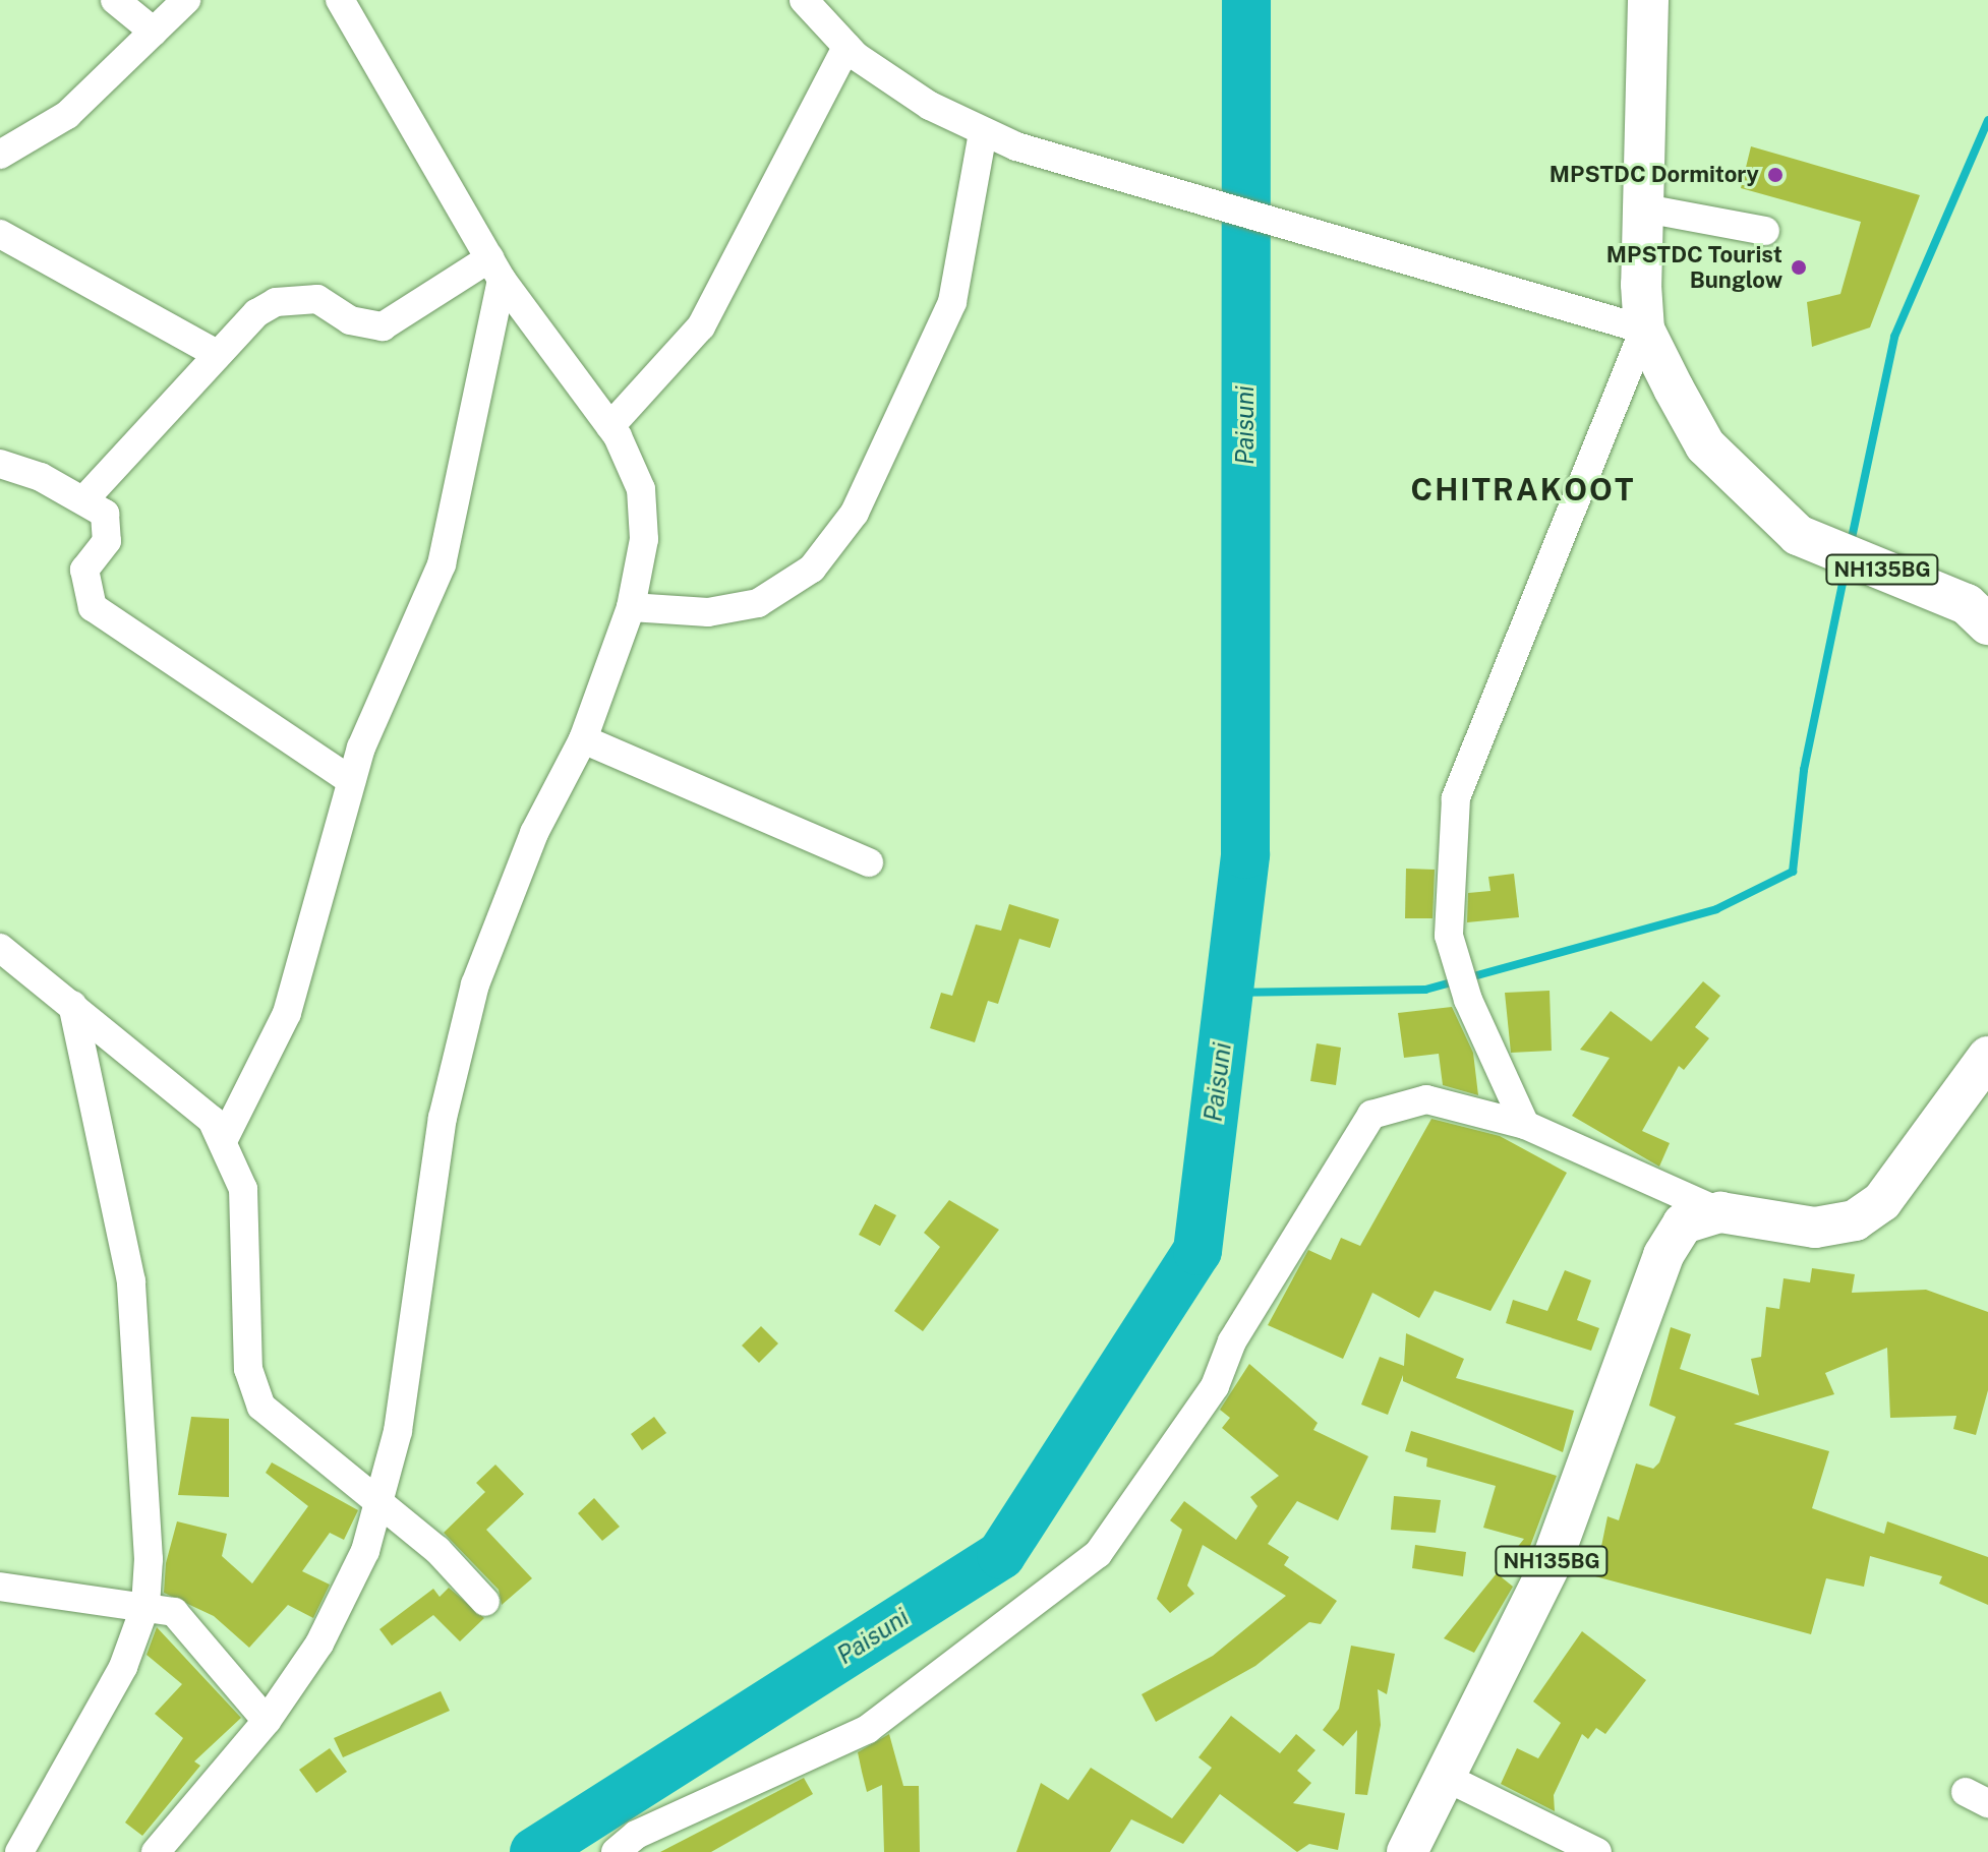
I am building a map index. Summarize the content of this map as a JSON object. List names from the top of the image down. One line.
{"streets":{"highway":["NH135BG"]},"districts":["CHITRAKOOT"],"water":["Paisuni"],"places":["MPSTDC Dormitory","MPSTDC Tourist Bunglow"]}
